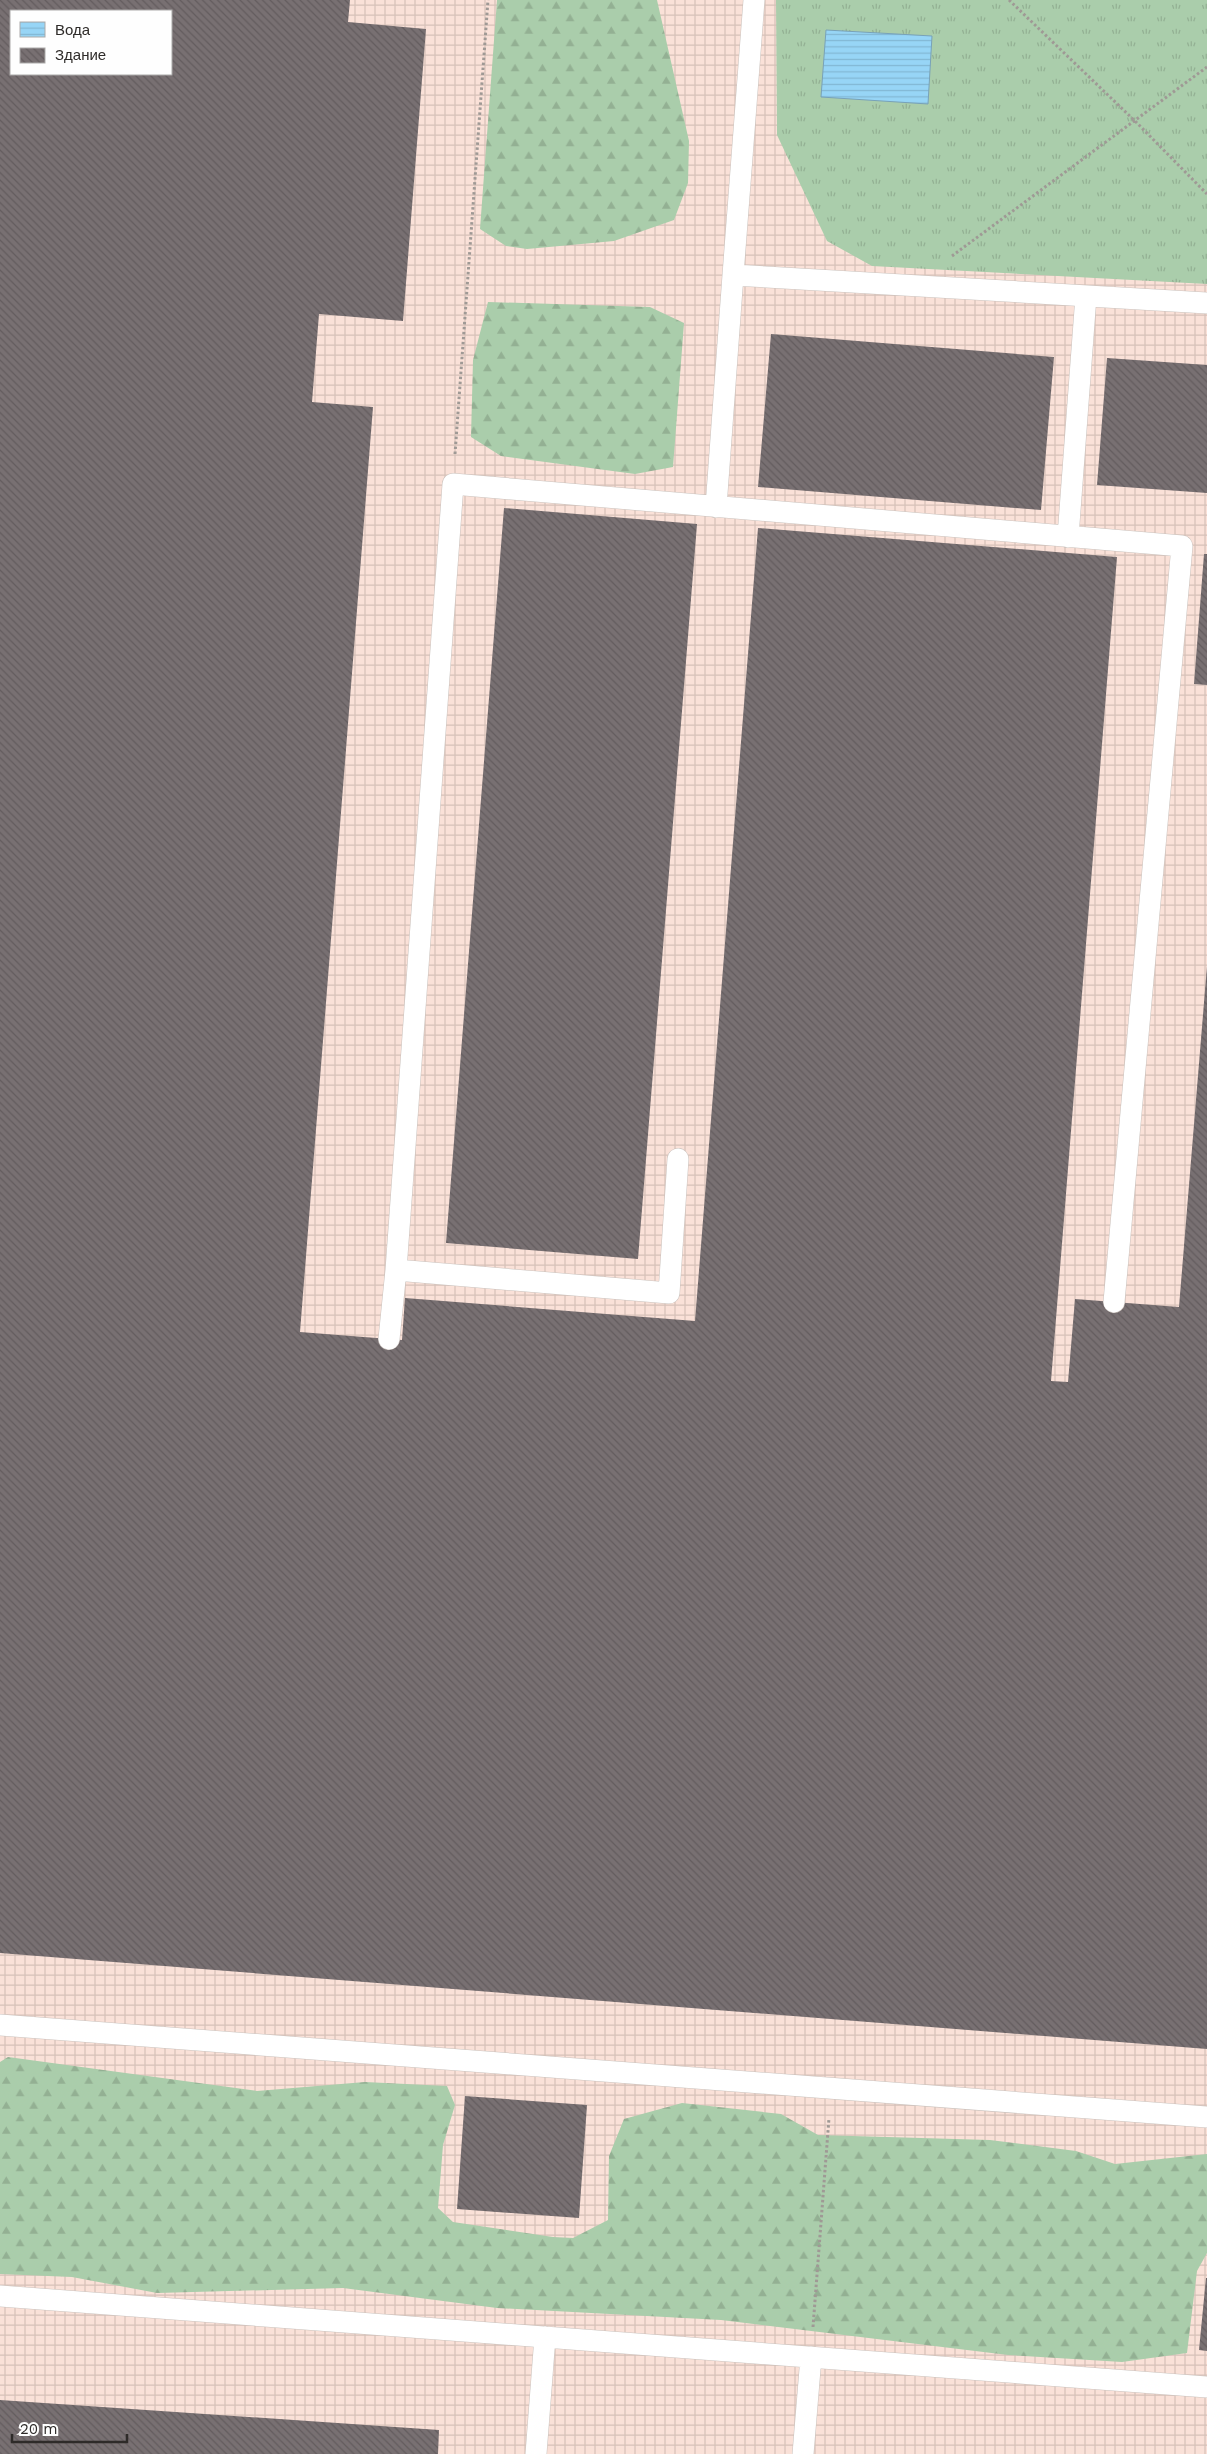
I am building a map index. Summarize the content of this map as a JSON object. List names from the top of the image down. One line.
{"legend":["Вода","Здание"],"scale_bar":"20 m"}
